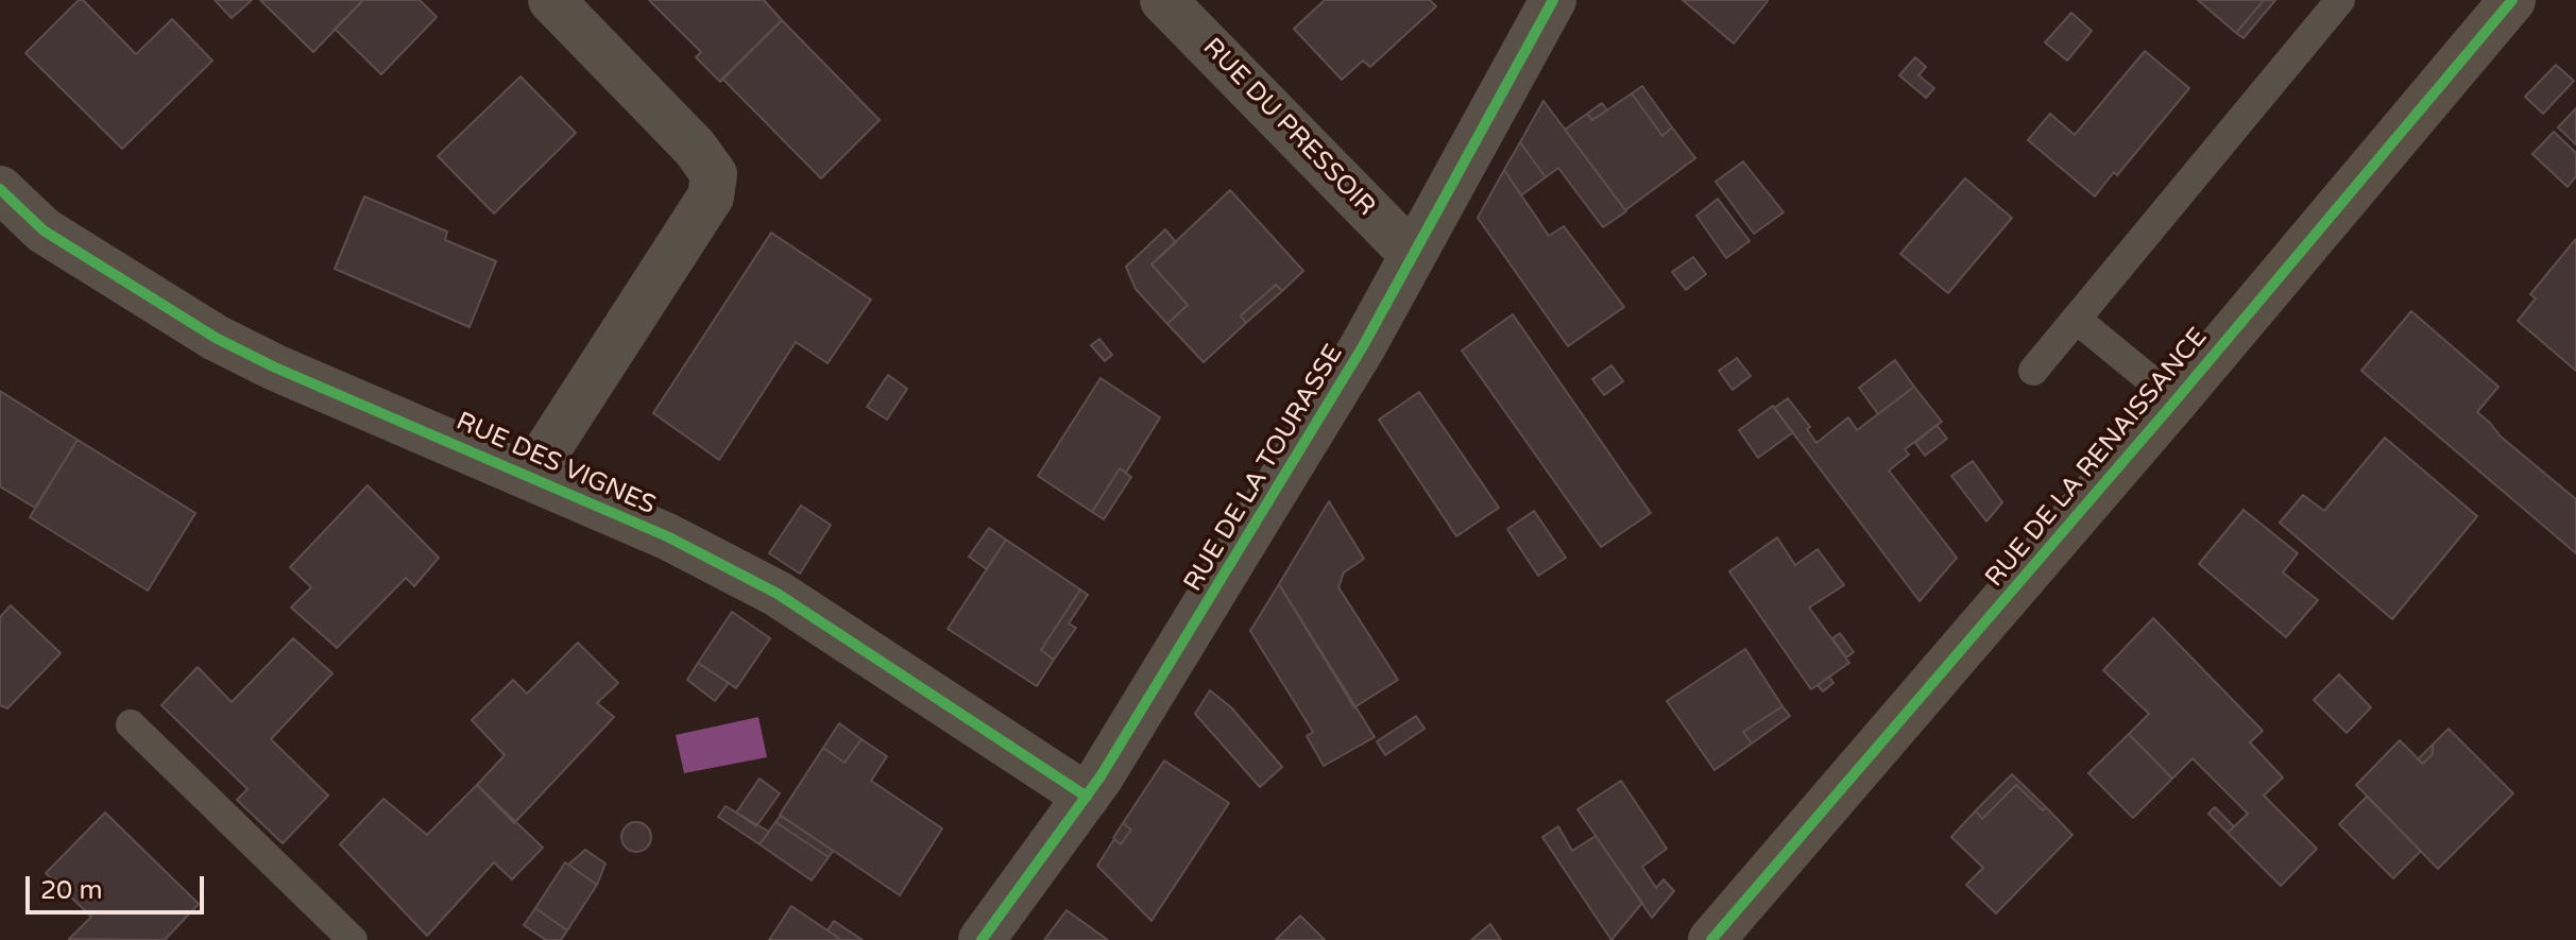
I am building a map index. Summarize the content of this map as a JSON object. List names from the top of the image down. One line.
{"streets":{"main road":["RUE DE LA RENAISSANCE"],"street":["RUE DU PRESSOIR","RUE DES VIGNES","RUE DE LA TOURASSE"]},"crossings":[["RUE DU PRESSOIR","RUE DE LA TOURASSE"],["RUE DES VIGNES","RUE DE LA TOURASSE"]],"scale_bar":"20 m"}
